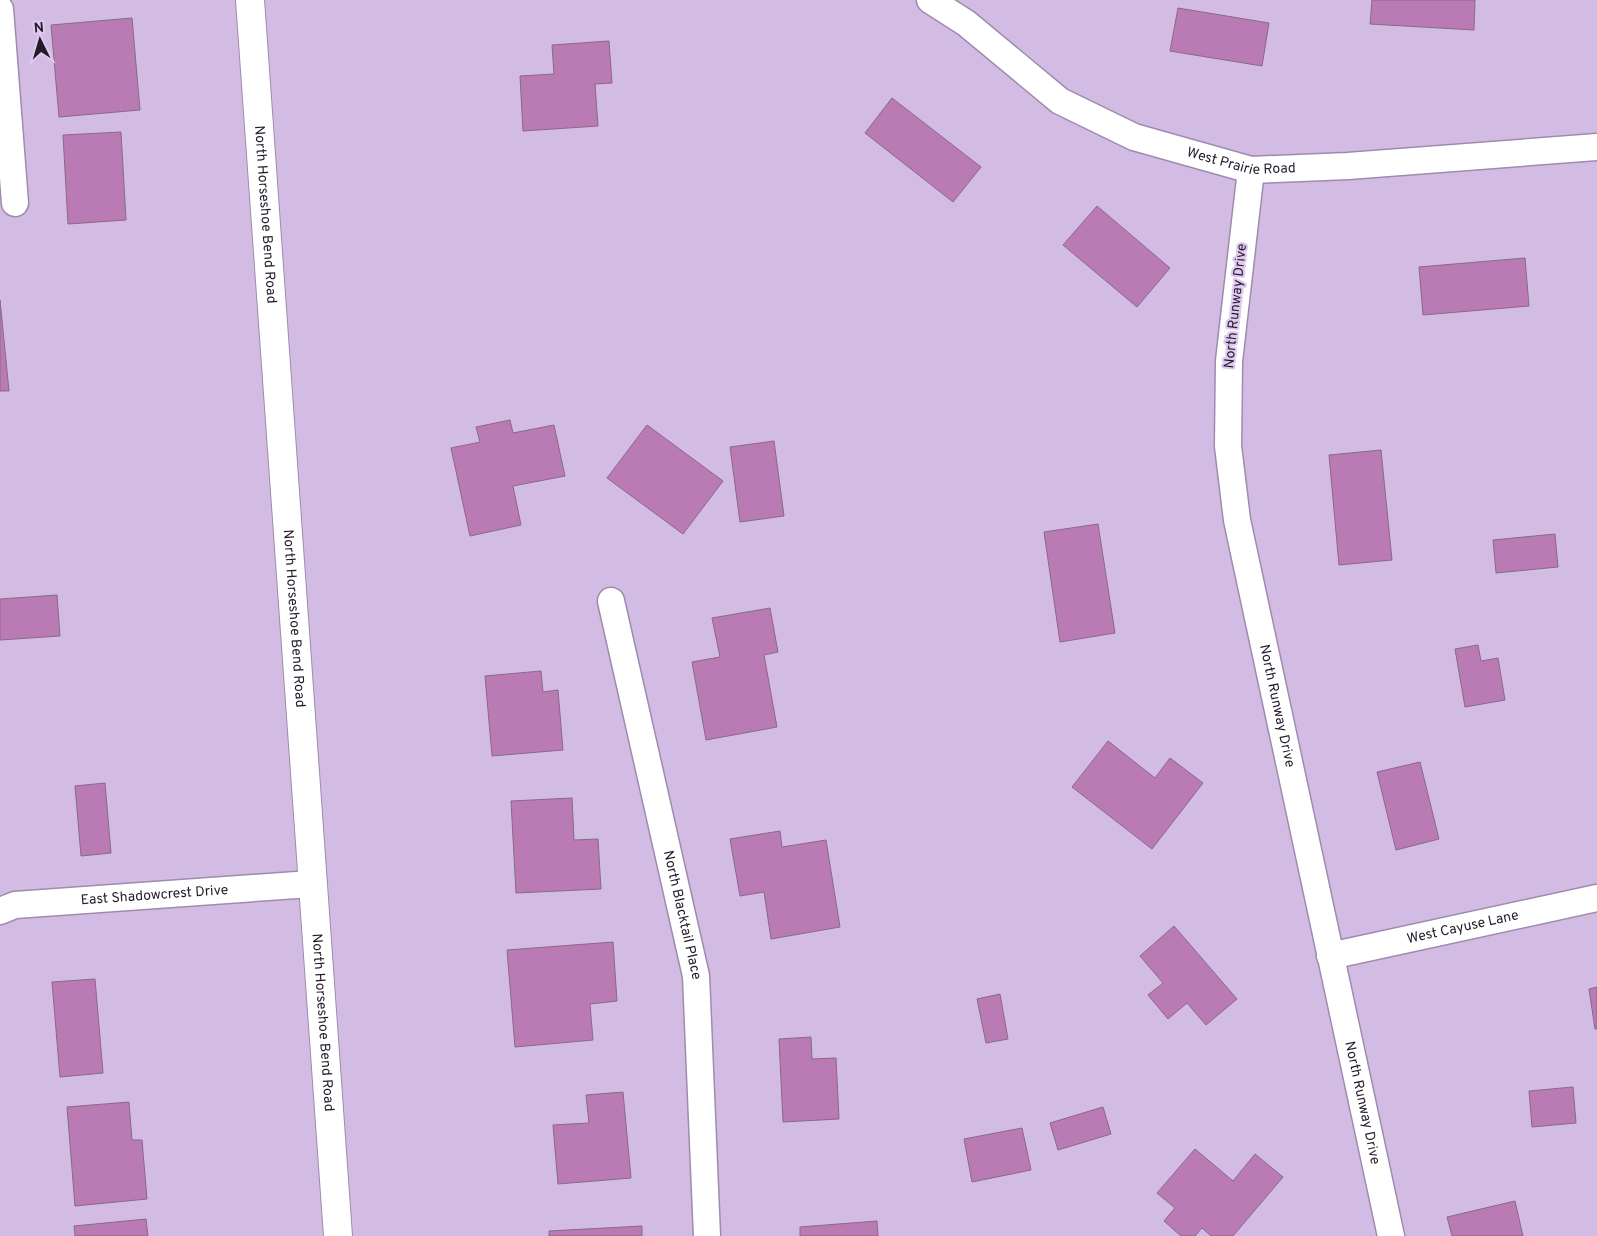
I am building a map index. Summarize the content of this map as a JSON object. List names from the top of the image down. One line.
{"streets":{"street":["West Prairie Road","North Horseshoe Bend Road","North Runway Drive","East Shadowcrest Drive","North Blacktail Place","West Cayuse Lane"]},"crossings":[["West Prairie Road","North Runway Drive"],["North Horseshoe Bend Road","East Shadowcrest Drive"],["North Runway Drive","West Cayuse Lane"]],"north":"top"}
